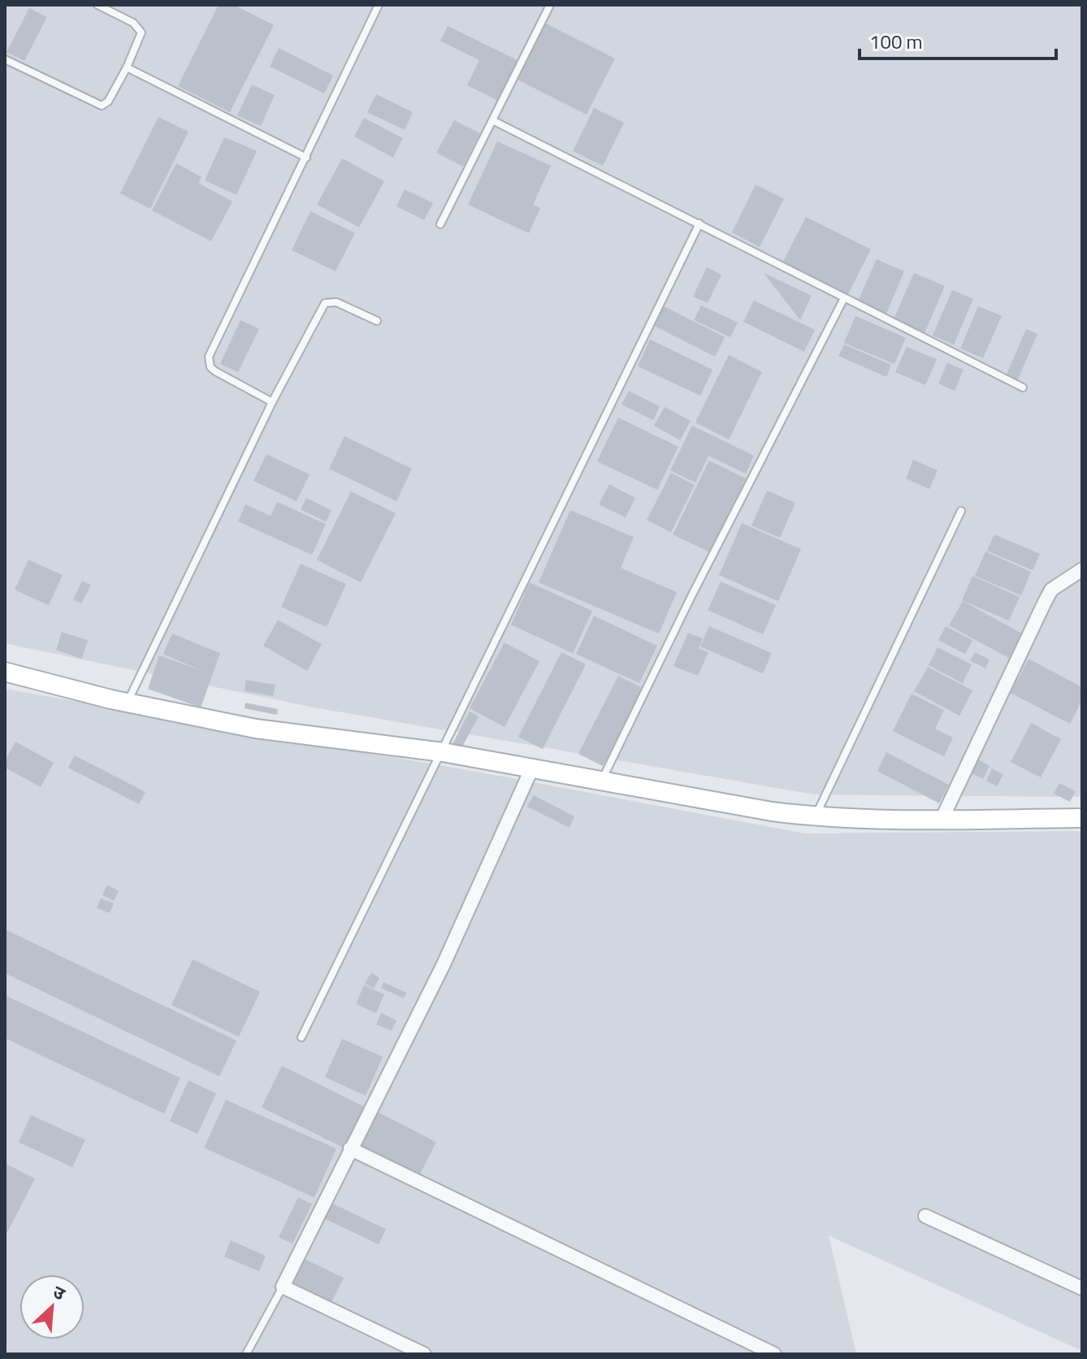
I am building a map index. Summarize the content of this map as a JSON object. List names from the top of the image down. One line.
{"scale_bar":"100 m","north":"top right"}
